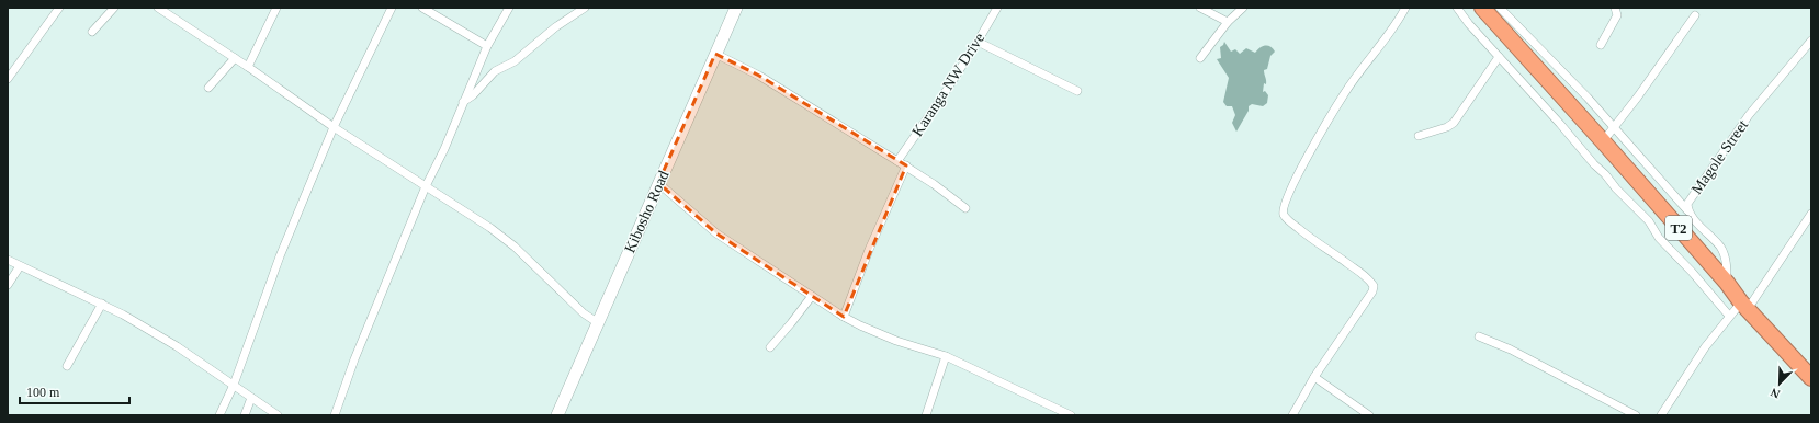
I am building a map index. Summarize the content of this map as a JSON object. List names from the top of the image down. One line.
{"streets":{"highway":["T2"],"street":["Karanga NW Drive","Magole Street","Kibosho Road"]},"crossings":[["Magole Street","T2"]],"scale_bar":"100 m","north":"bottom left"}
